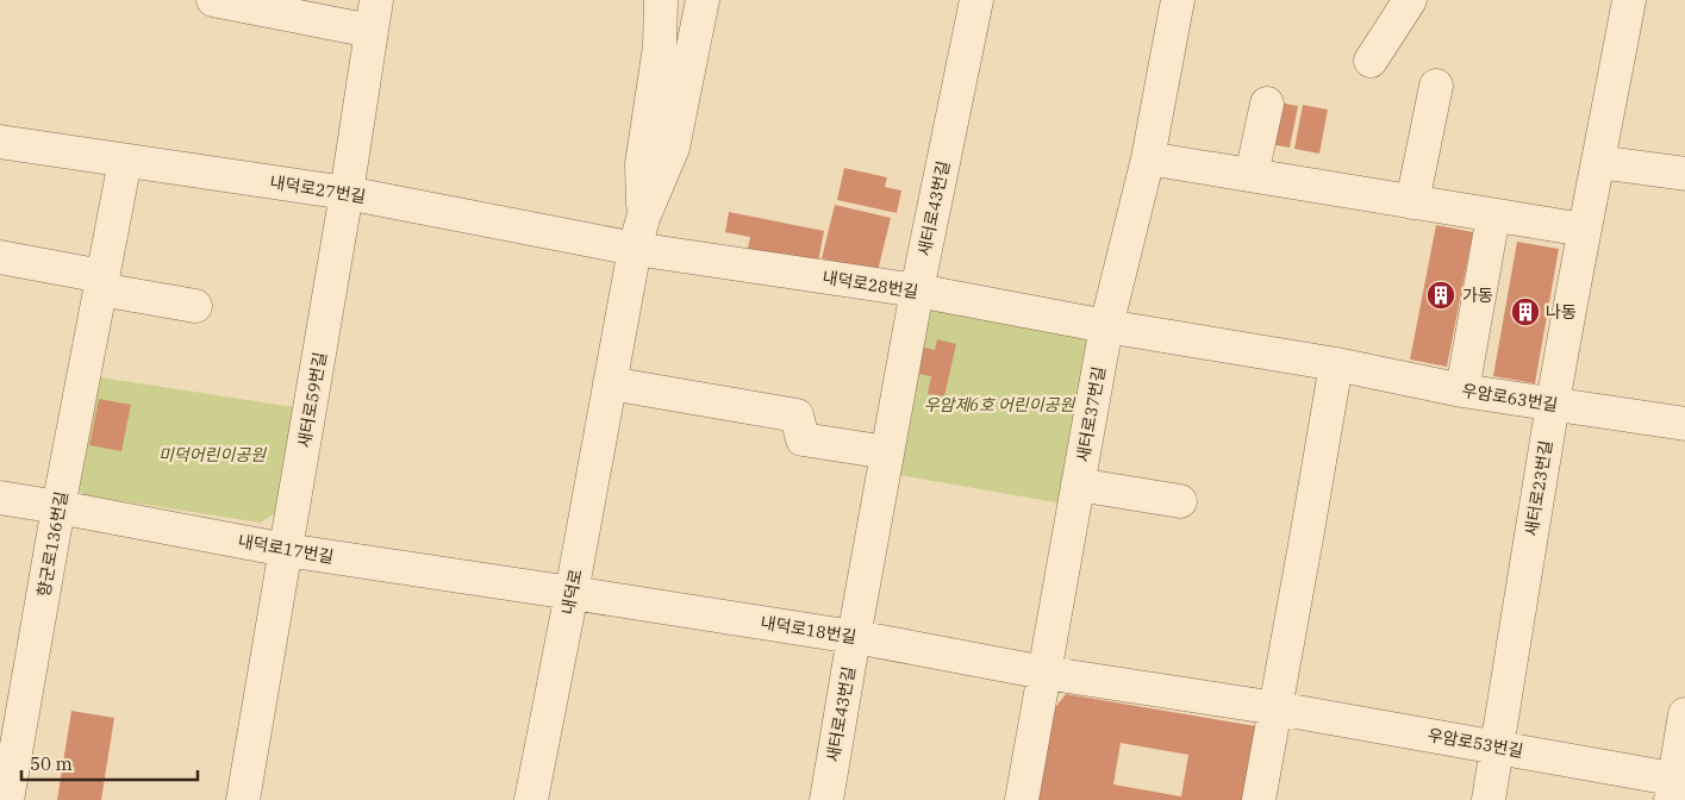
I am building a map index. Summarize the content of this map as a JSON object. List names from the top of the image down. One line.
{"streets":{"street":["내덕로27번길","새터로43번길","내덕로28번길","우암로63번길","새터로59번길","새터로37번길","새터로23번길","향군로136번길","내덕로17번길","내덕로","내덕로18번길","우암로53번길"]},"crossings":[["내덕로27번길","내덕로28번길"],["내덕로27번길","새터로59번길"],["내덕로27번길","향군로136번길"],["내덕로27번길","내덕로"],["새터로43번길","내덕로28번길"],["새터로43번길","내덕로18번길"],["내덕로28번길","우암로63번길"],["내덕로28번길","새터로37번길"],["내덕로28번길","내덕로"],["우암로63번길","새터로37번길"],["우암로63번길","새터로23번길"],["새터로59번길","내덕로17번길"],["새터로37번길","내덕로18번길"],["새터로37번길","우암로53번길"],["새터로23번길","우암로53번길"],["향군로136번길","내덕로17번길"],["내덕로17번길","내덕로"],["내덕로17번길","내덕로18번길"],["내덕로","내덕로18번길"],["내덕로18번길","우암로53번길"]],"parks":["우암제6호 어린이공원","미덕어린이공원"],"places":{"building":["가동","나동"]},"scale_bar":"50 m"}
